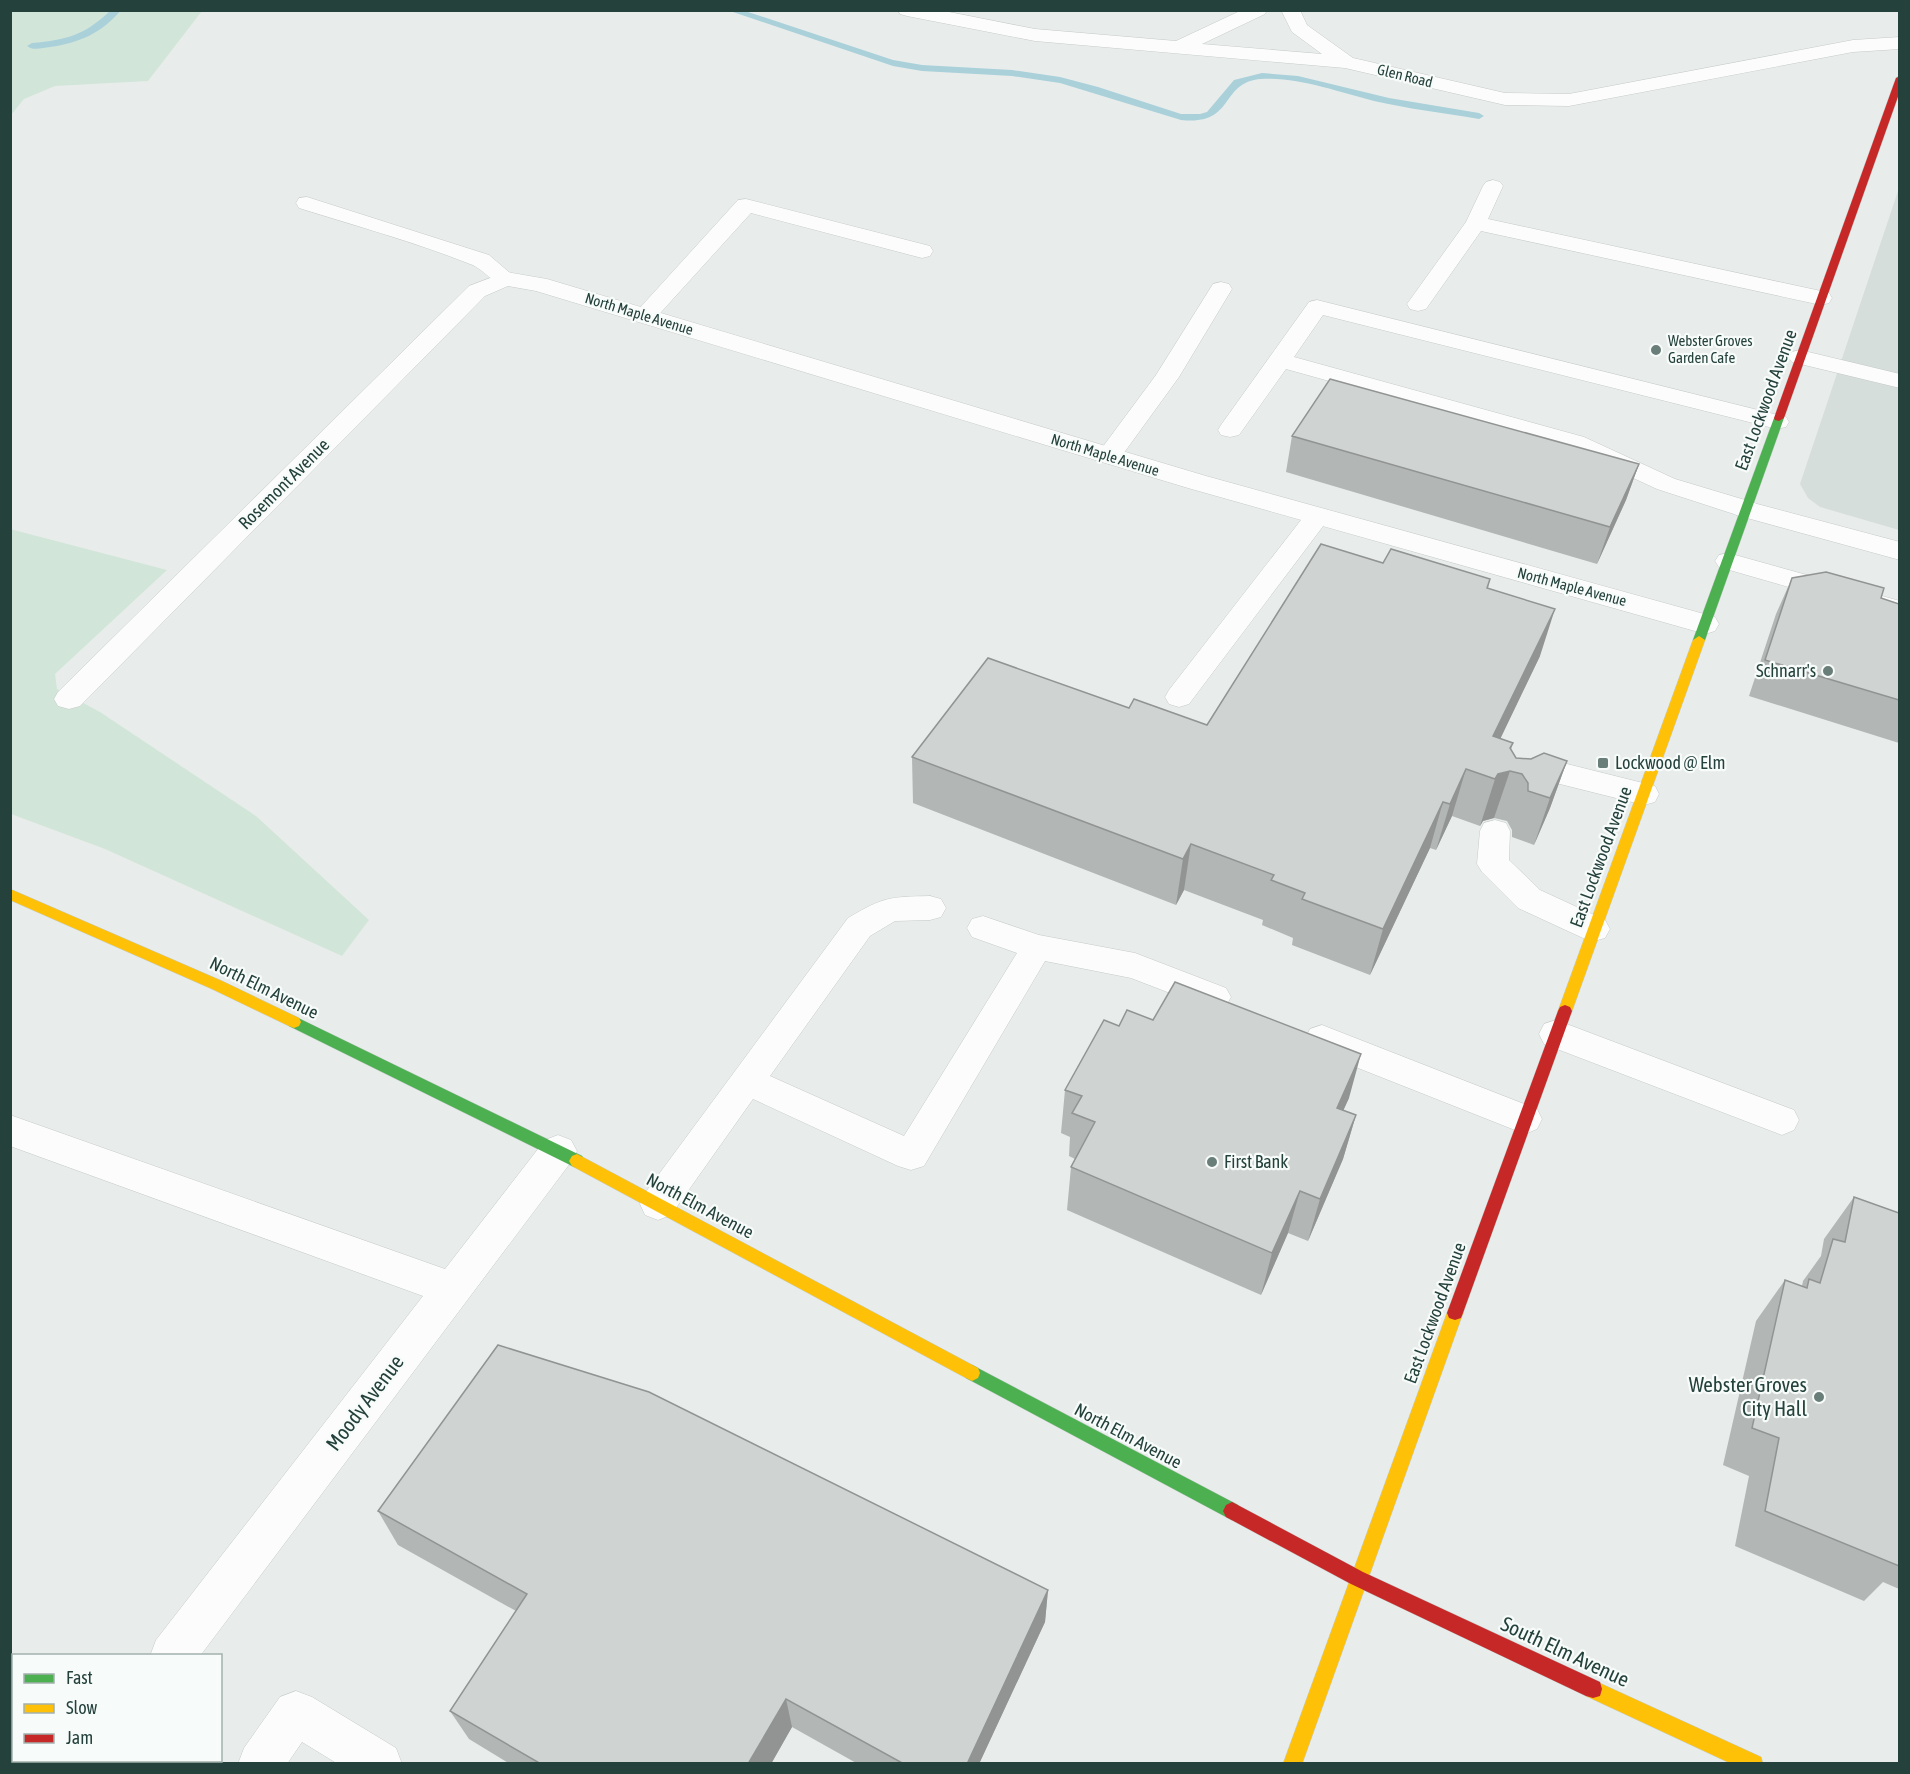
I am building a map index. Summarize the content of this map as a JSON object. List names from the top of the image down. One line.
{"streets":{"main road":["East Lockwood Avenue","North Elm Avenue","South Elm Avenue"],"street":["Glen Road","North Maple Avenue","Rosemont Avenue","Moody Avenue"]},"crossings":[["North Maple Avenue","East Lockwood Avenue"],["North Maple Avenue","Rosemont Avenue"],["East Lockwood Avenue","North Elm Avenue"],["East Lockwood Avenue","South Elm Avenue"],["North Elm Avenue","Moody Avenue"],["North Elm Avenue","South Elm Avenue"]],"places":{"other":["Webster Groves Garden Cafe","Schnarr's","First Bank","Webster Groves City Hall"],"transit":["Lockwood @ Elm"]},"legend":["Fast","Slow","Jam"]}
